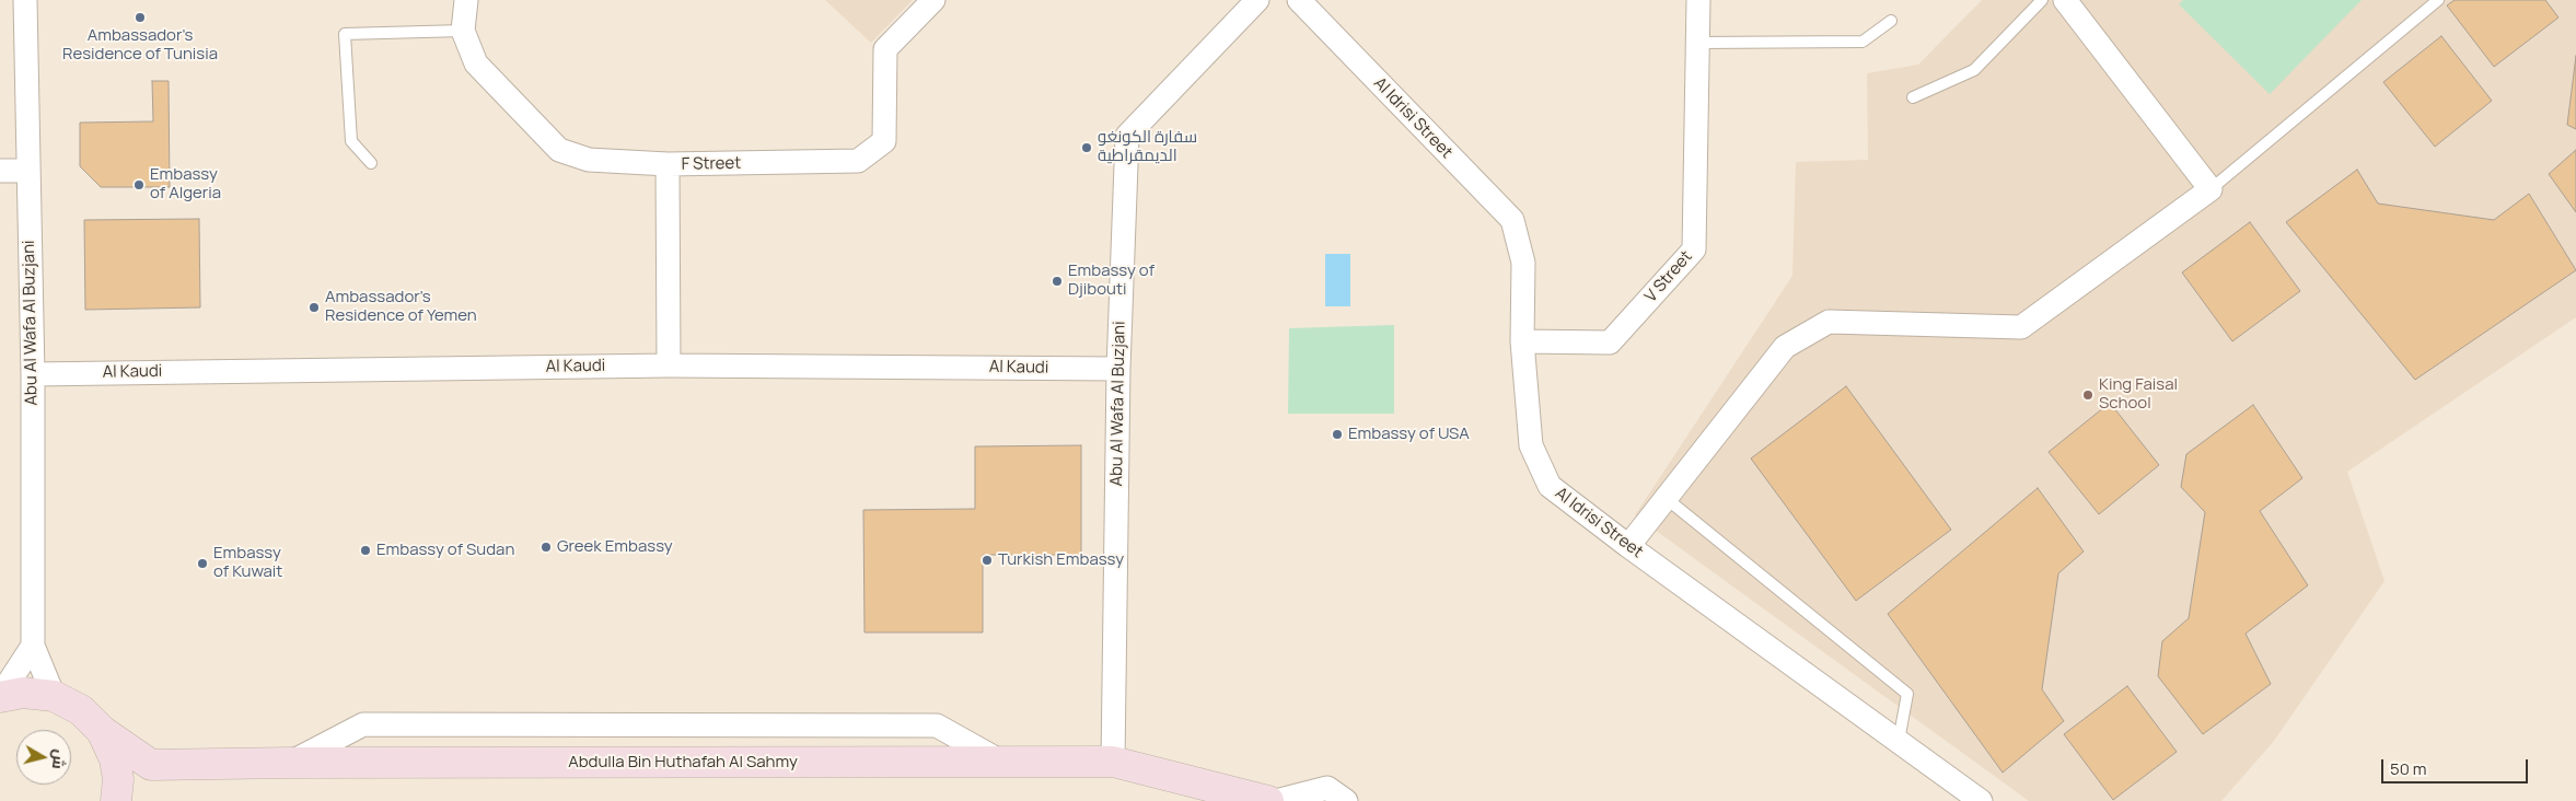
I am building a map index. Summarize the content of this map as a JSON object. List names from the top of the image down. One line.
{"streets":{"street":["Al Idrisi Street","F Street","V Street","Abu Al Wafa Al Buzjani","Al Kaudi","Abdulla Bin Huthafah Al Sahmy"]},"crossings":[["Al Idrisi Street","V Street"],["Abu Al Wafa Al Buzjani","Al Kaudi"],["Abu Al Wafa Al Buzjani","Abdulla Bin Huthafah Al Sahmy"]],"places":["Ambassador's Residence of Tunisia","سفارة الكونغو الديمقراطية","Embassy of Algeria","Embassy of Djibouti","Ambassador's Residence of Yemen","King Faisal School","Embassy of USA","Greek Embassy","Embassy of Sudan","Turkish Embassy","Embassy of Kuwait"],"scale_bar":"50 m","north":"right"}
